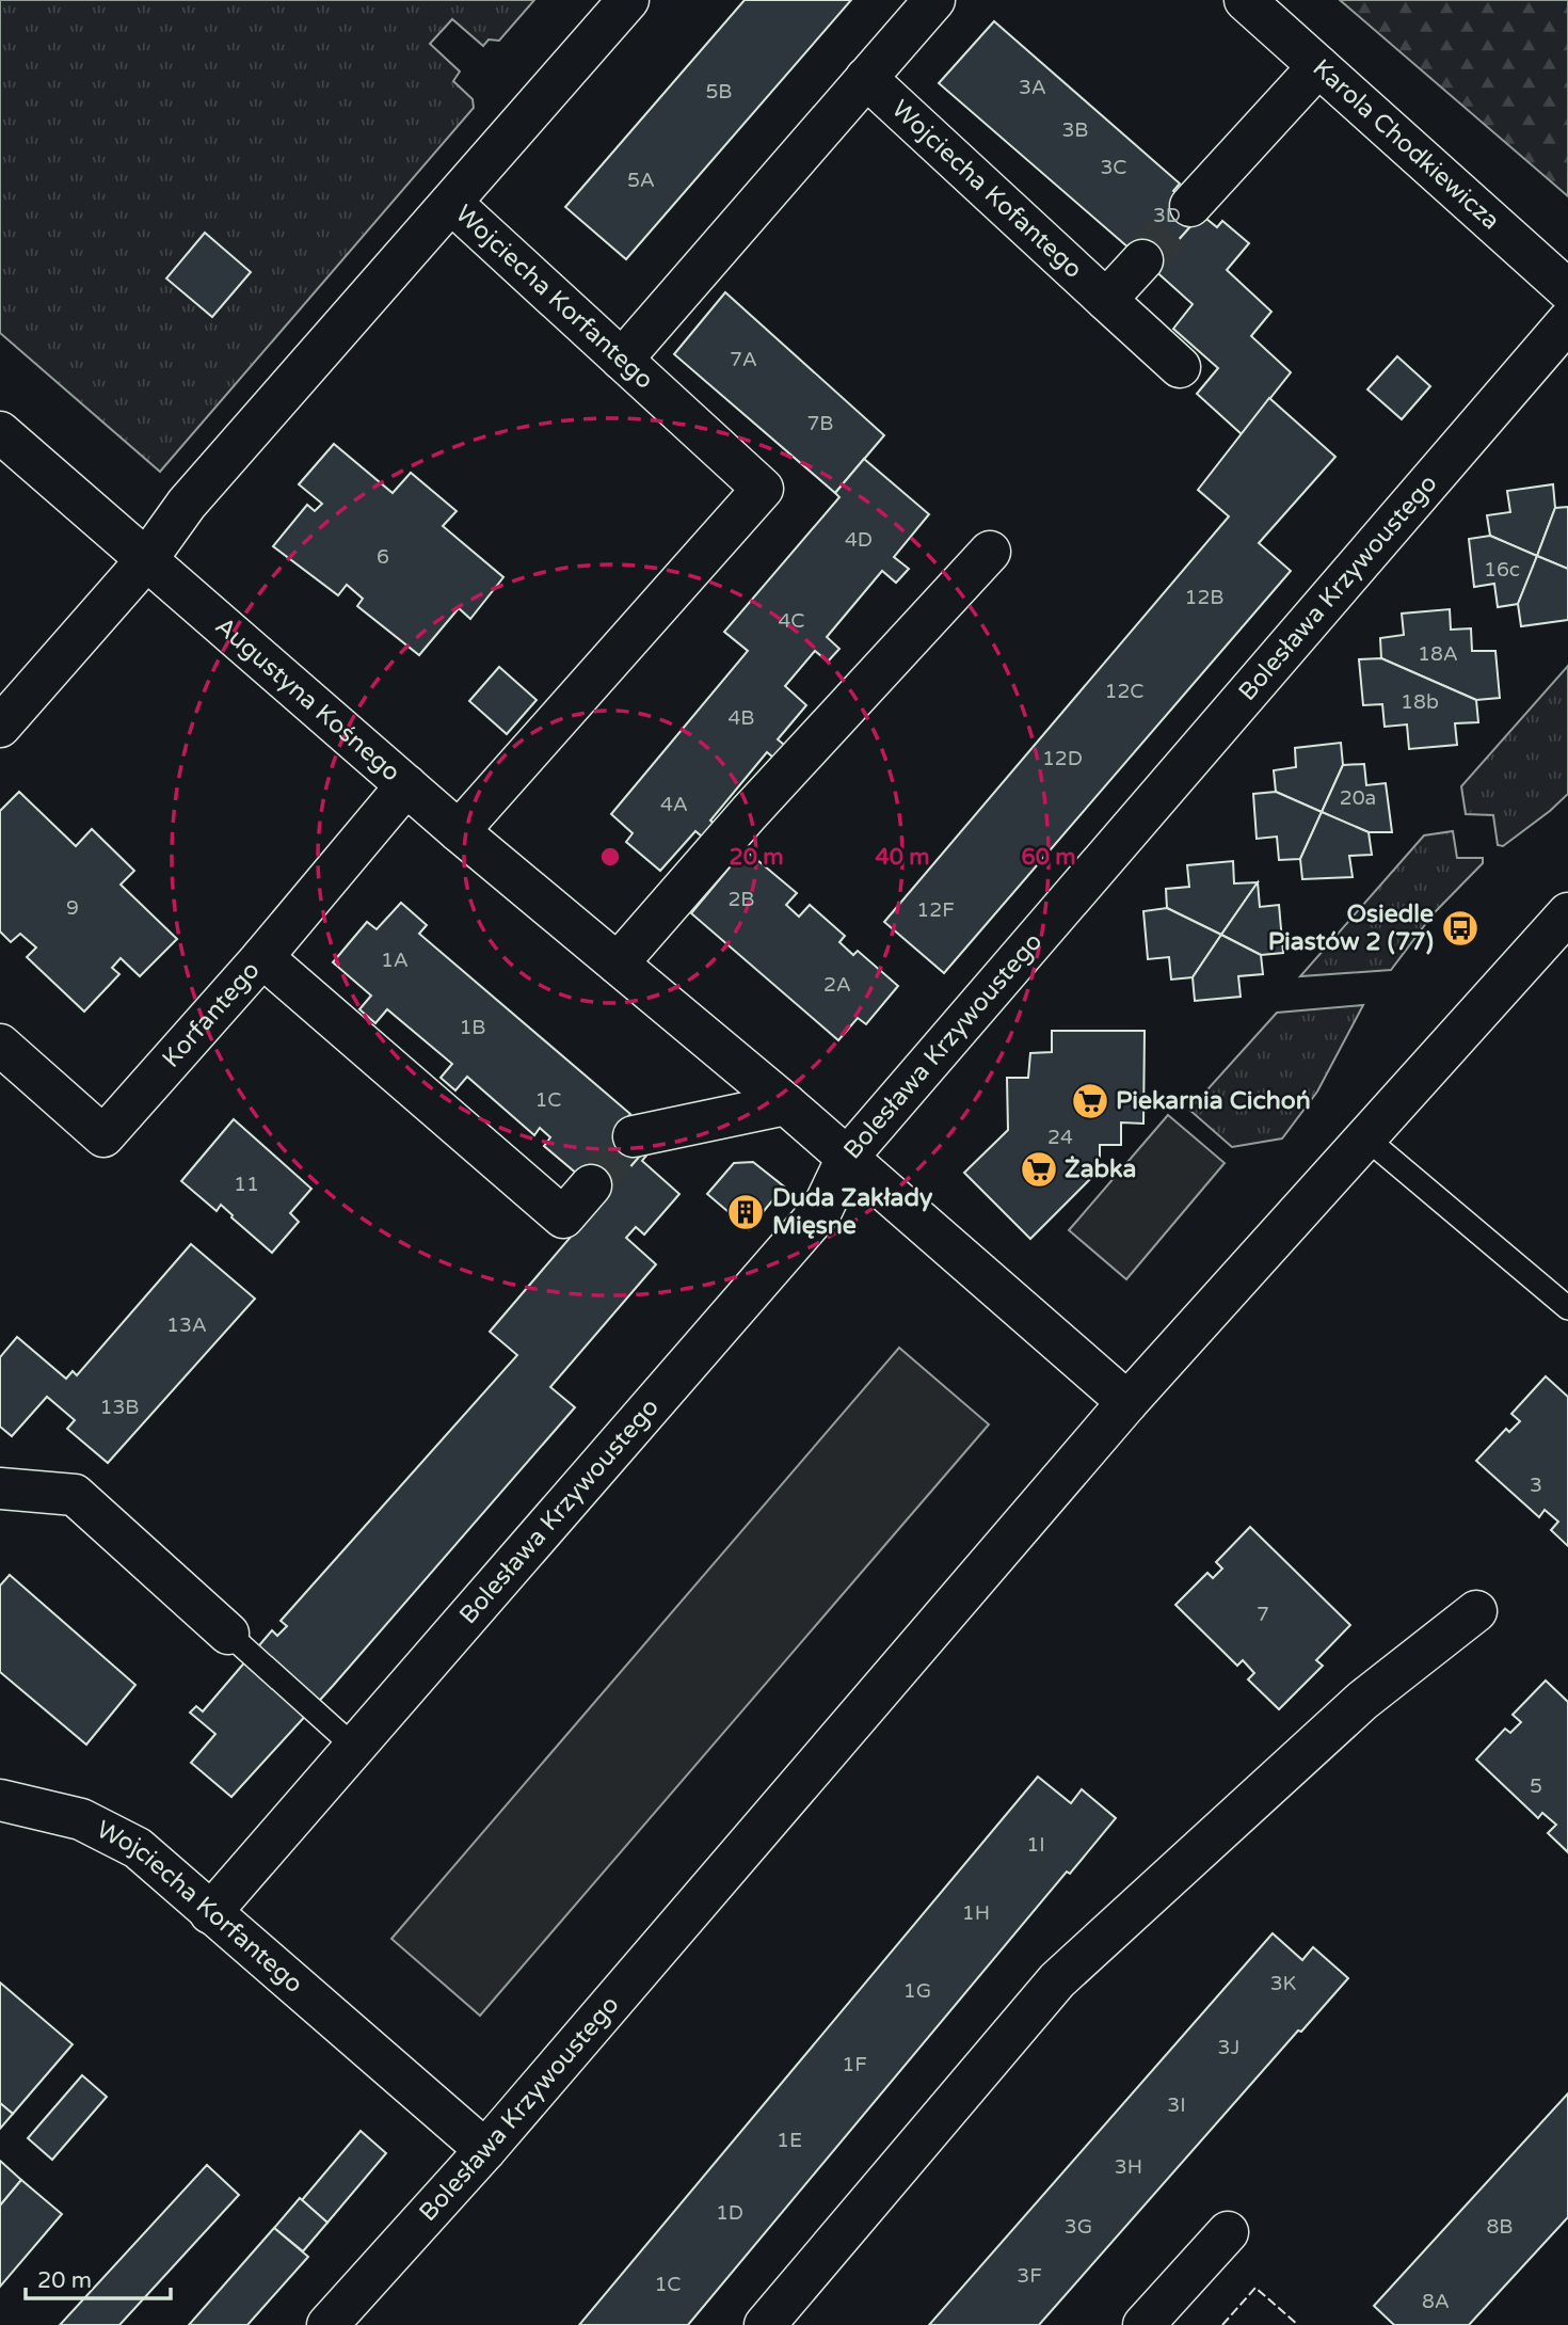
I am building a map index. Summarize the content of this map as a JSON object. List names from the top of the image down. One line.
{"streets":{"street":["Karola Chodkiewicza","Wojciecha Kofantego","Wojciecha Korfantego","Bolesława Krzywoustego","Augustyna Kośnego","Korfantego"]},"crossings":[["Wojciecha Korfantego","Bolesława Krzywoustego"],["Wojciecha Korfantego","Augustyna Kośnego"],["Bolesława Krzywoustego","Augustyna Kośnego"],["Augustyna Kośnego","Korfantego"]],"places":{"bus stop":["Osiedle Piastów 2 (77)"],"supermarket":["Piekarnia Cichoń","Żabka"],"building":["Duda Zakłady Mięsne"]},"house_numbers":["3A","5B","3B","3C","5A","3D","7A","7B","4D","6","16c","12B","4C","18A","12C","18b","4B","12D","20a","4A","2B","9","12F","1A","2A","1B","1C","24","11","13A","13B","3","7","5","1I","1H","3K","1G","3J","1F","3I","1E","3H","1D","3G","8B","3F","1C","8A"],"scale_bar":"20 m","rings":["20 m","40 m","60 m"]}
